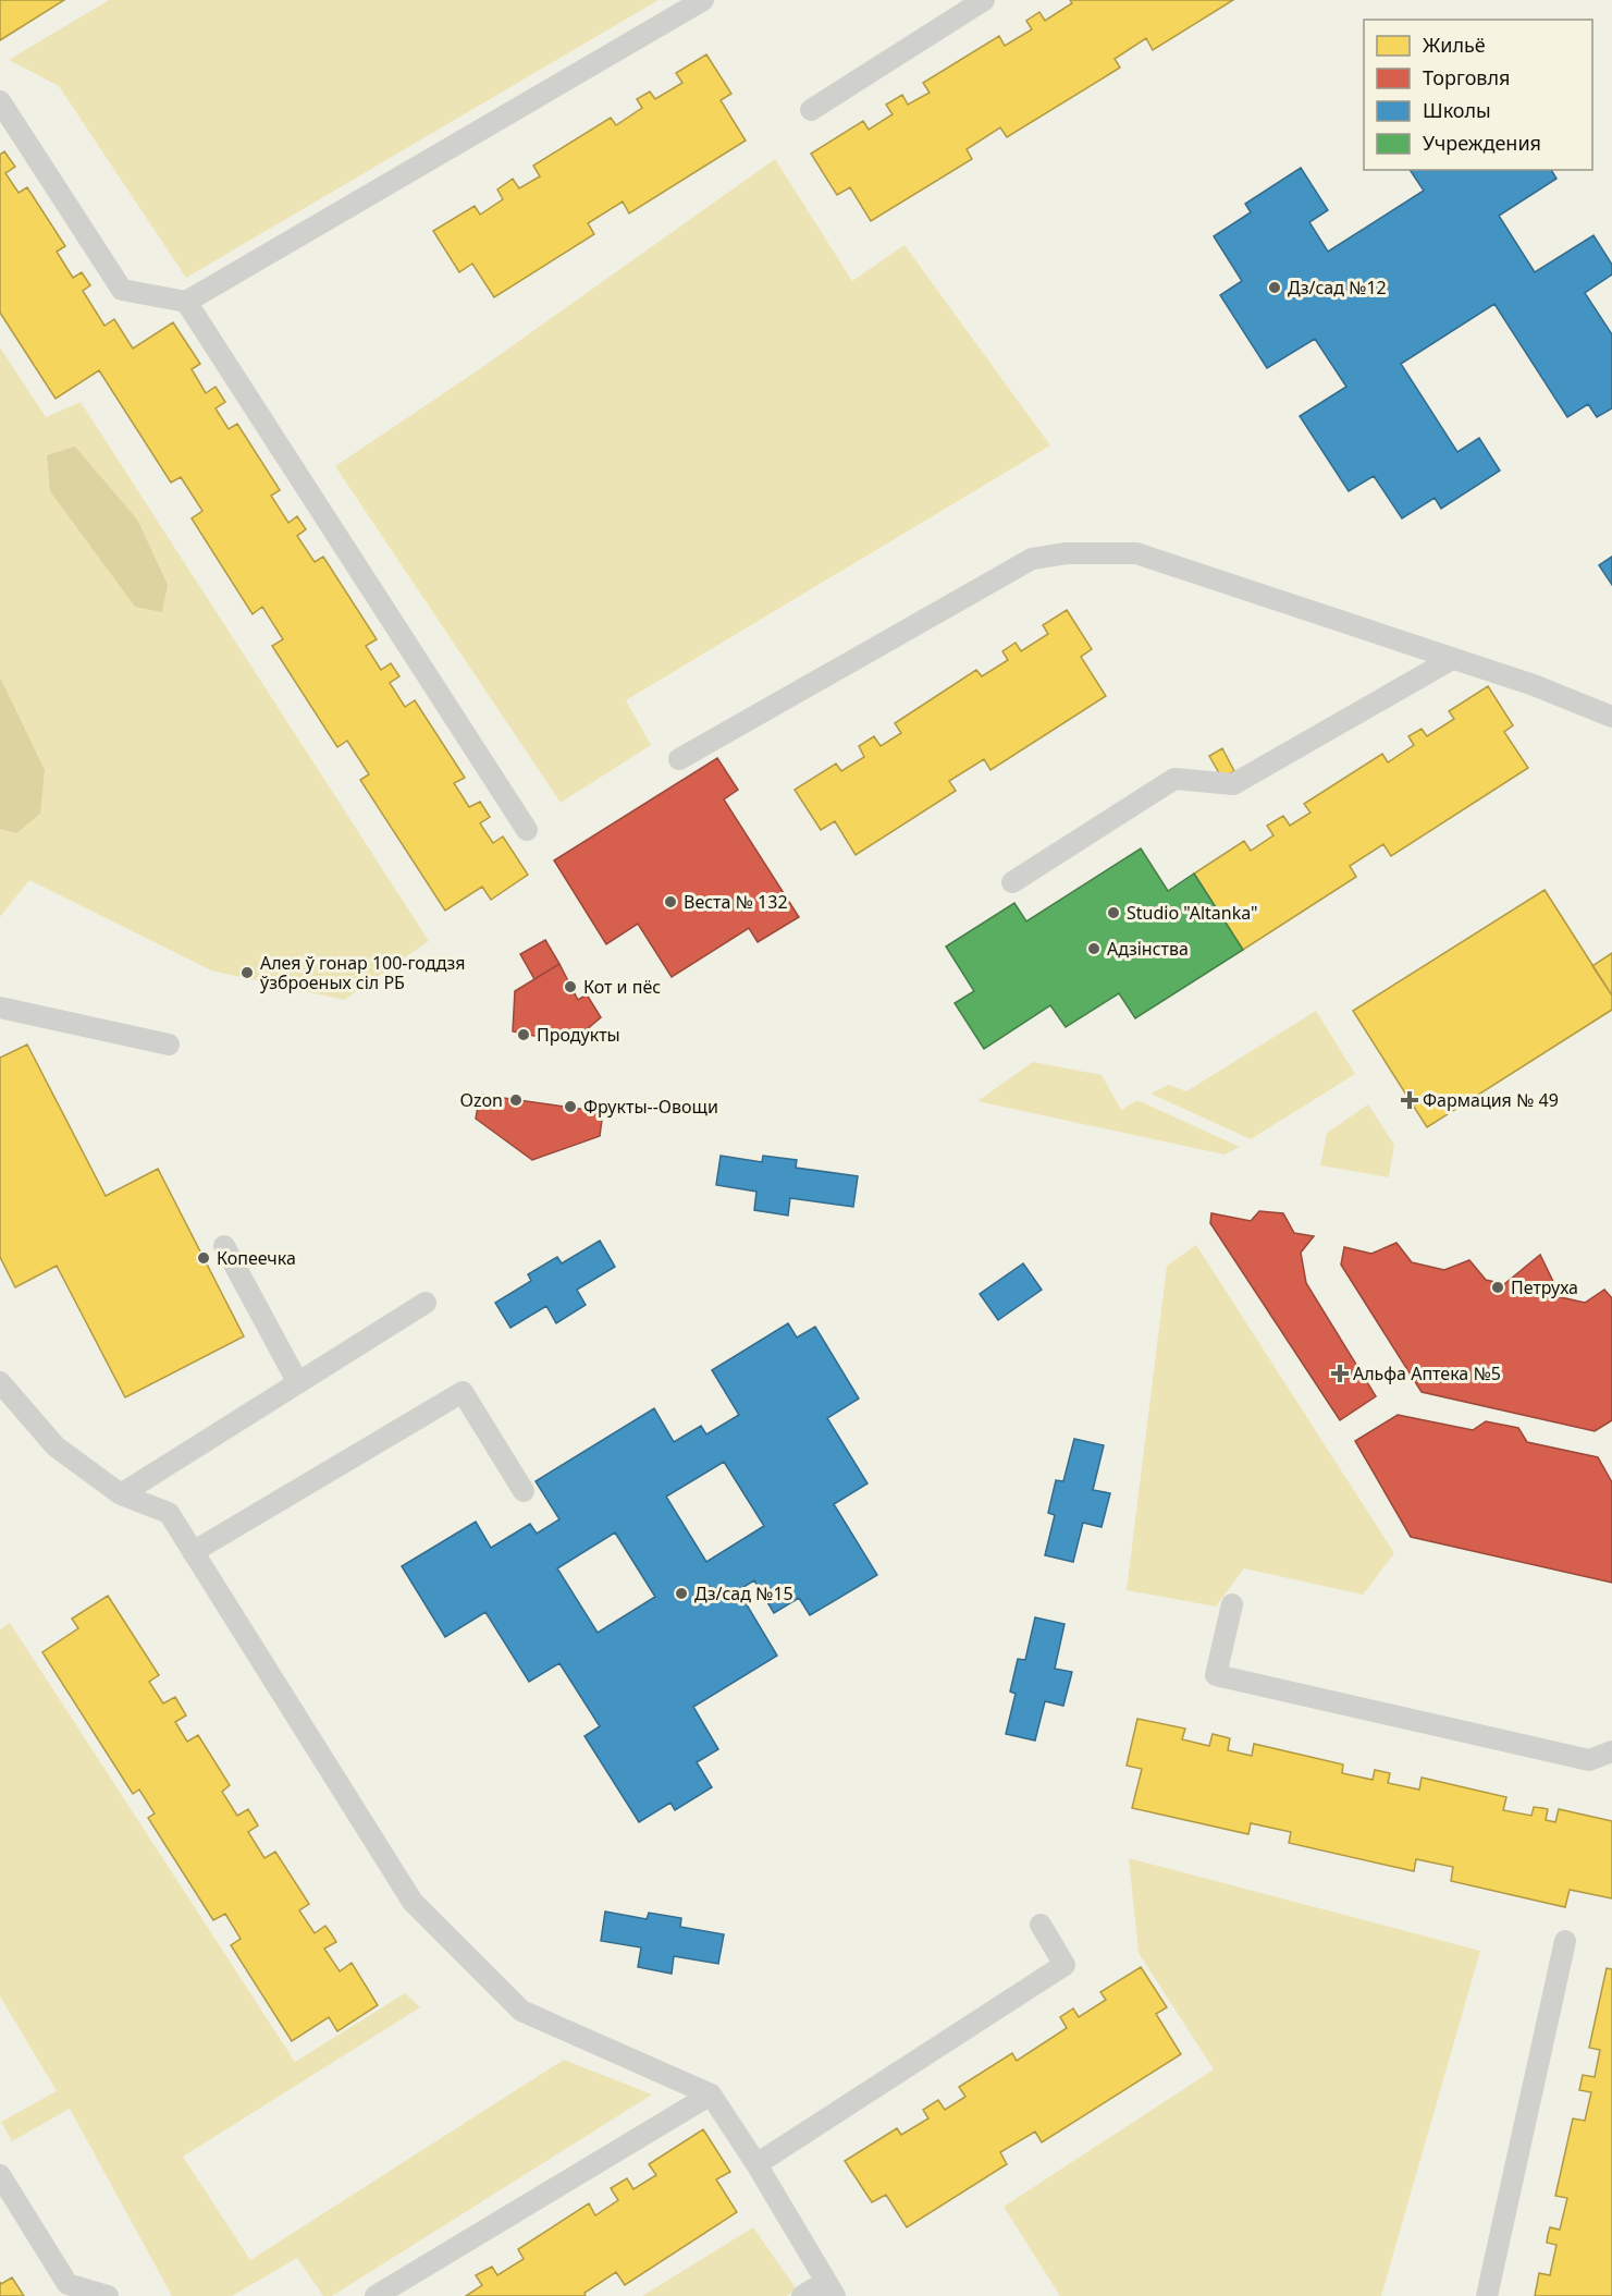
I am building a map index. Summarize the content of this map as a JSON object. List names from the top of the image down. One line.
{"places":{"other":["Дз/сад №12","Веста № 132","Studio \"Altanka\"","Адзінства","Алея ў гонар 100-годдзя ўзброеных сіл РБ","Кот и пёс","Продукты","Ozon","Фрукты--Овощи","Копеечка","Петруха","Дз/сад №15"],"health":["Фармация № 49","Альфа Аптека №5"]},"legend":["Жильё","Торговля","Школы","Учреждения"]}
